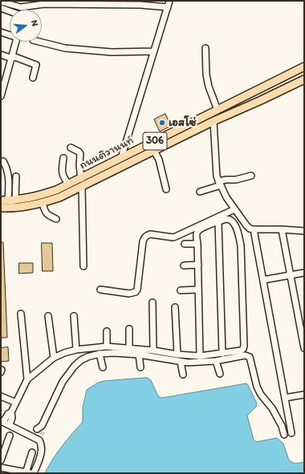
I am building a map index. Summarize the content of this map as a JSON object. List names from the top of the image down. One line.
{"streets":{"main road":["306","ถนนติวานนท์"]},"crossings":[["306","ถนนติวานนท์"]],"places":["เอสโซ่"],"north":"right"}
